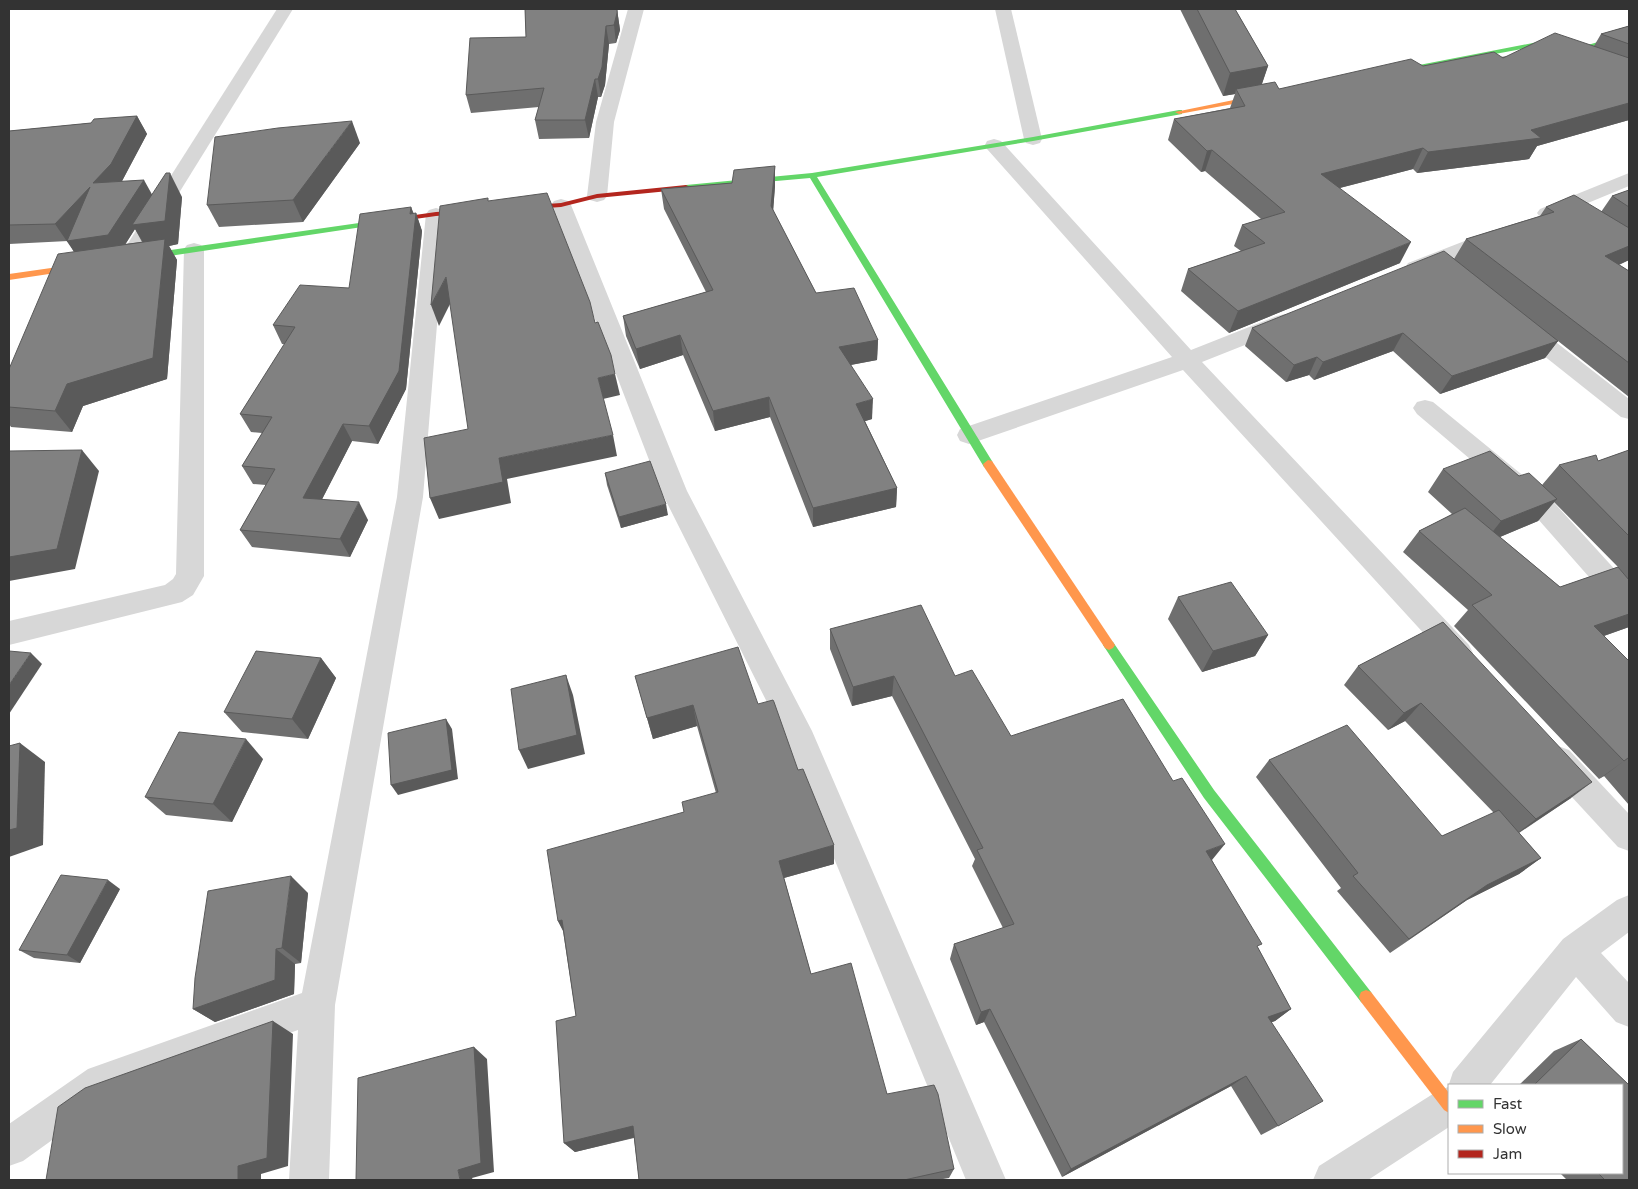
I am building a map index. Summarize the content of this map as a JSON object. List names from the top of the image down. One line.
{"legend":["Fast","Slow","Jam"]}
